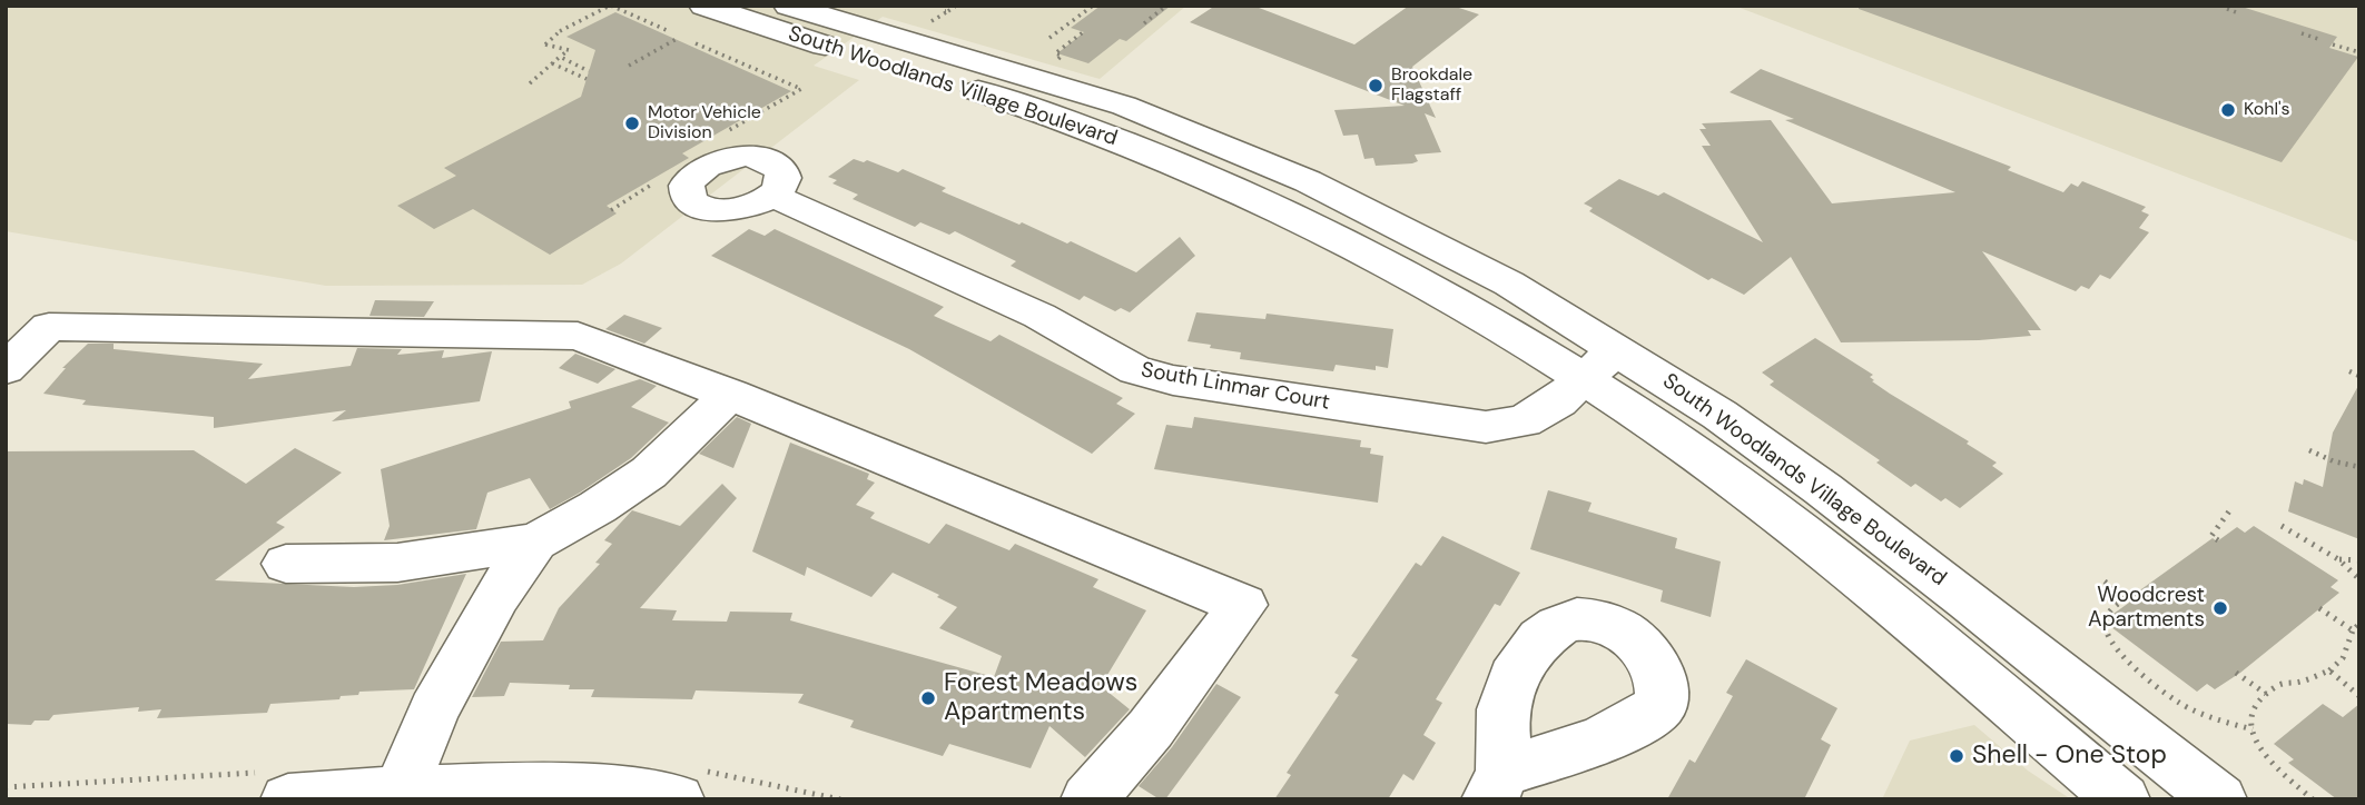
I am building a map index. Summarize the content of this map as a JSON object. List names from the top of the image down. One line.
{"streets":{"street":["South Woodlands Village Boulevard","South Linmar Court"]},"crossings":[["South Woodlands Village Boulevard","South Linmar Court"]],"places":["Brookdale Flagstaff","Kohl's","Motor Vehicle Division","Woodcrest Apartments","Forest Meadows Apartments","Shell - One Stop"]}
